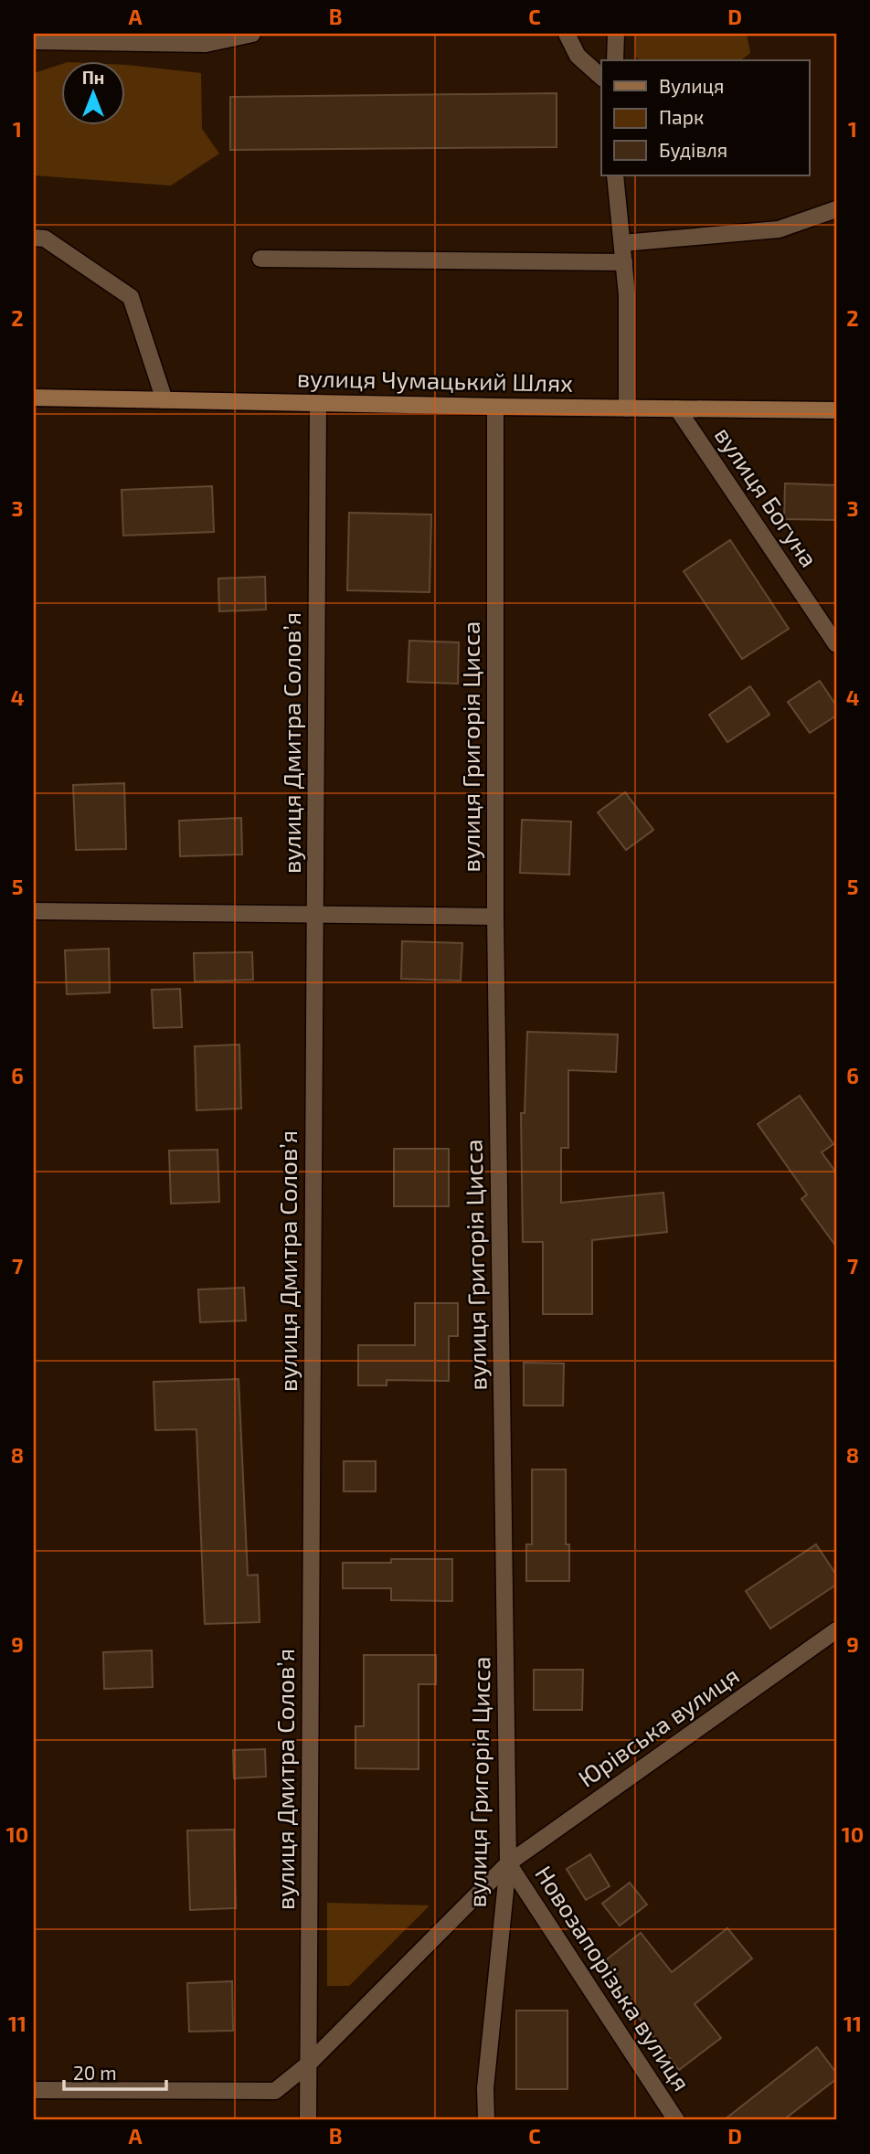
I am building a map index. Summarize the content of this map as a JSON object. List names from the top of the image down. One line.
{"streets":{"main road":["вулиця Чумацький Шлях"],"street":["вулиця Богуна","вулиця Дмитра Соловʼя","вулиця Григорія Цисса","Юрівська вулиця","Новозапорізька вулиця"]},"crossings":[["вулиця Чумацький Шлях","вулиця Богуна"],["вулиця Чумацький Шлях","вулиця Дмитра Соловʼя"],["вулиця Чумацький Шлях","вулиця Григорія Цисса"],["вулиця Дмитра Соловʼя","Юрівська вулиця"],["вулиця Григорія Цисса","Юрівська вулиця"],["вулиця Григорія Цисса","Новозапорізька вулиця"],["Юрівська вулиця","Новозапорізька вулиця"]],"legend":["Вулиця","Парк","Будівля"],"scale_bar":"20 m","north":"top","grid":{"columns":["A","B","C","D"],"rows":["1","2","3","4","5","6","7","8","9","10","11"]}}
